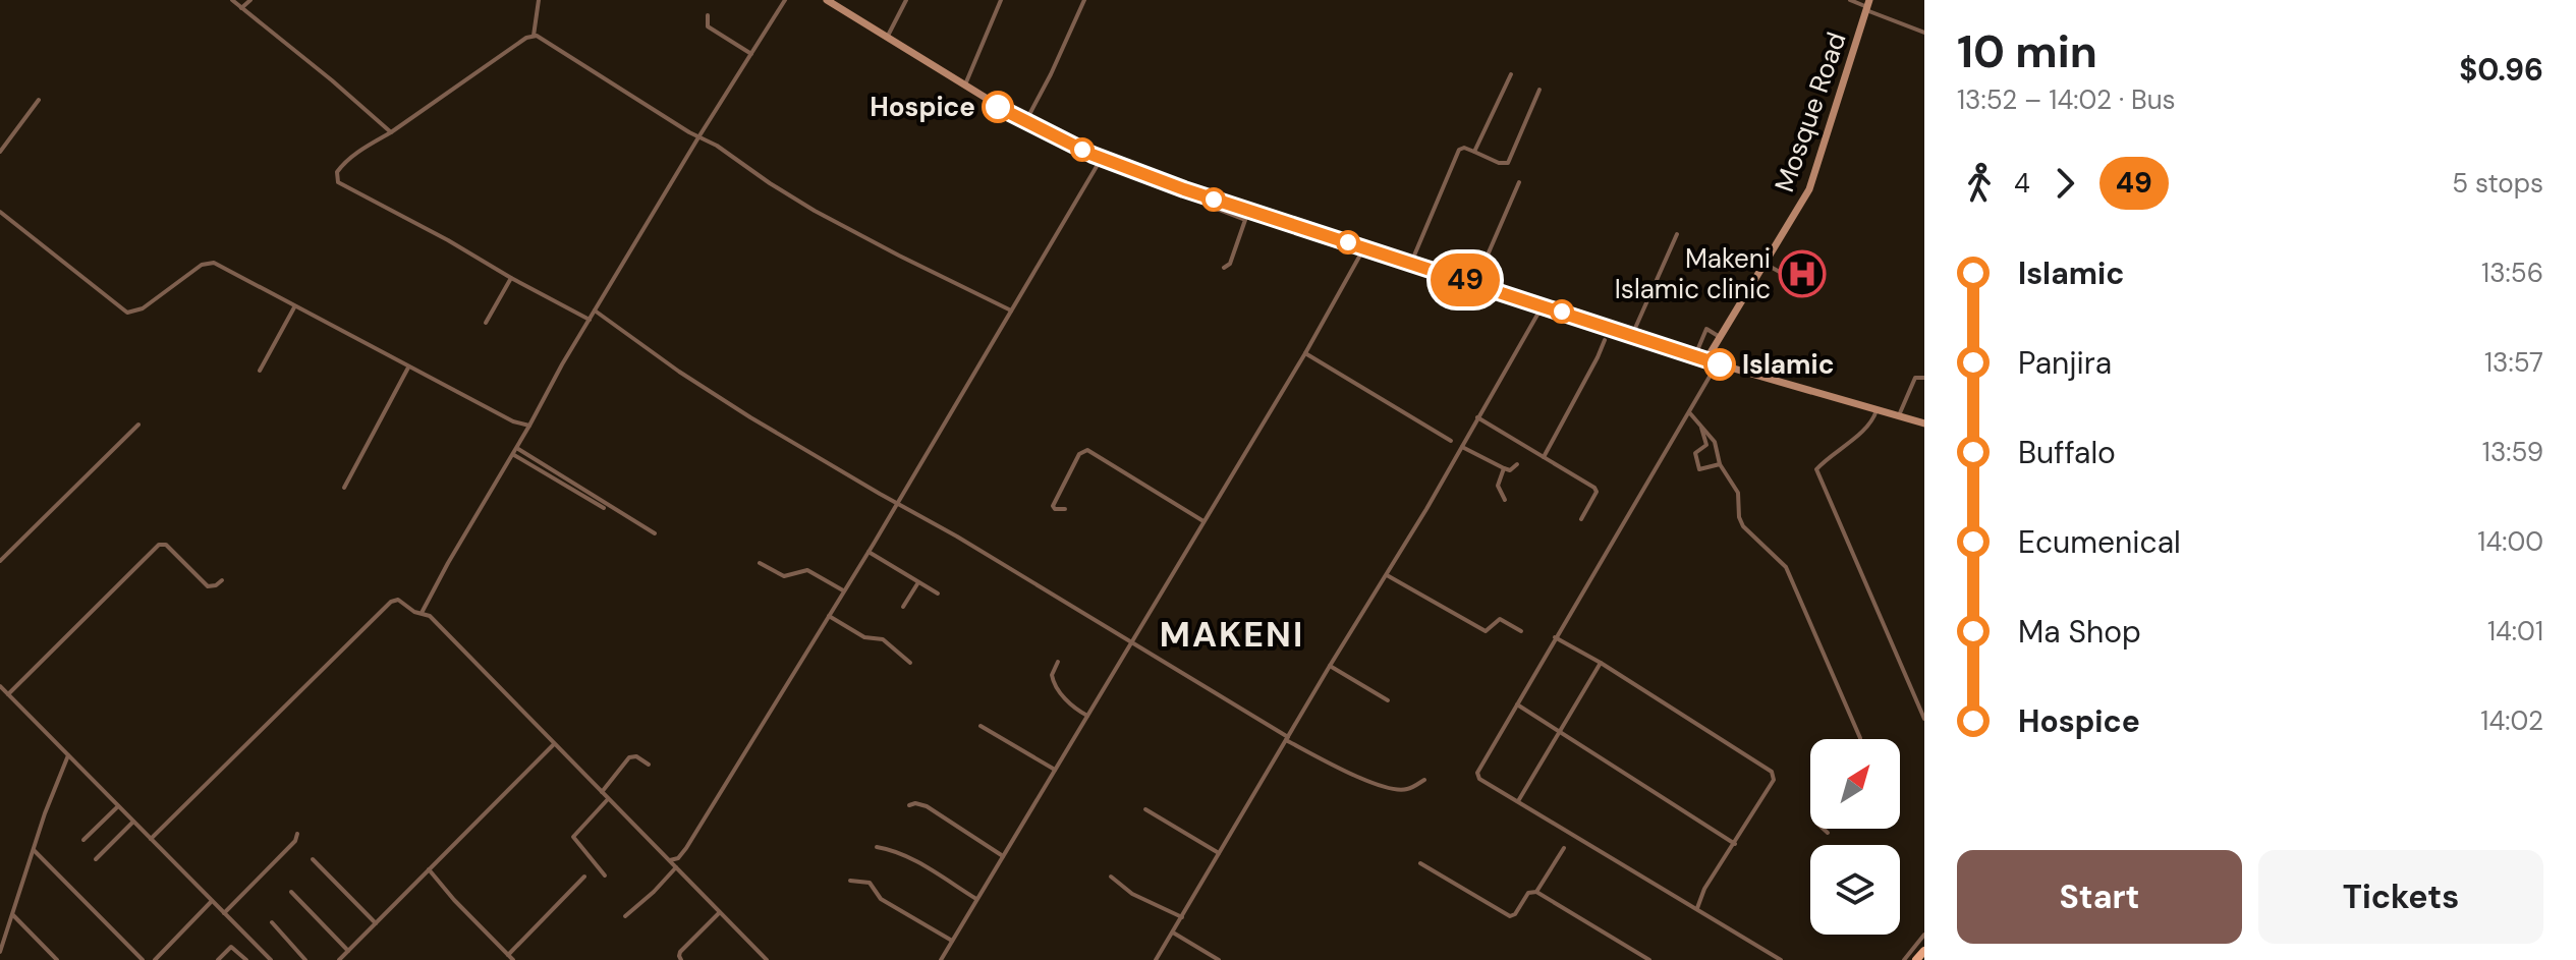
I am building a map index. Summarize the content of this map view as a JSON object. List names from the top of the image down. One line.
{"streets":{"main road":["Mosque Road"]},"districts":["MAKENI"],"places":{"other":["Hospice","Islamic"],"hospital":["Makeni Islamic clinic"]},"lines":["bus line 49"],"north":"top right","page":{"on_map":"49","heading":["10 min","13:52 – 14:02 · Bus","$0.96"],"legs":["4","49","5 stops"],"list":[{"name":"Islamic","value":"13:56"},{"name":"Panjira","value":"13:57"},{"name":"Buffalo","value":"13:59"},{"name":"Ecumenical","value":"14:00"},{"name":"Ma Shop","value":"14:01"},{"name":"Hospice","value":"14:02"}],"buttons":["Start","Tickets"]}}
